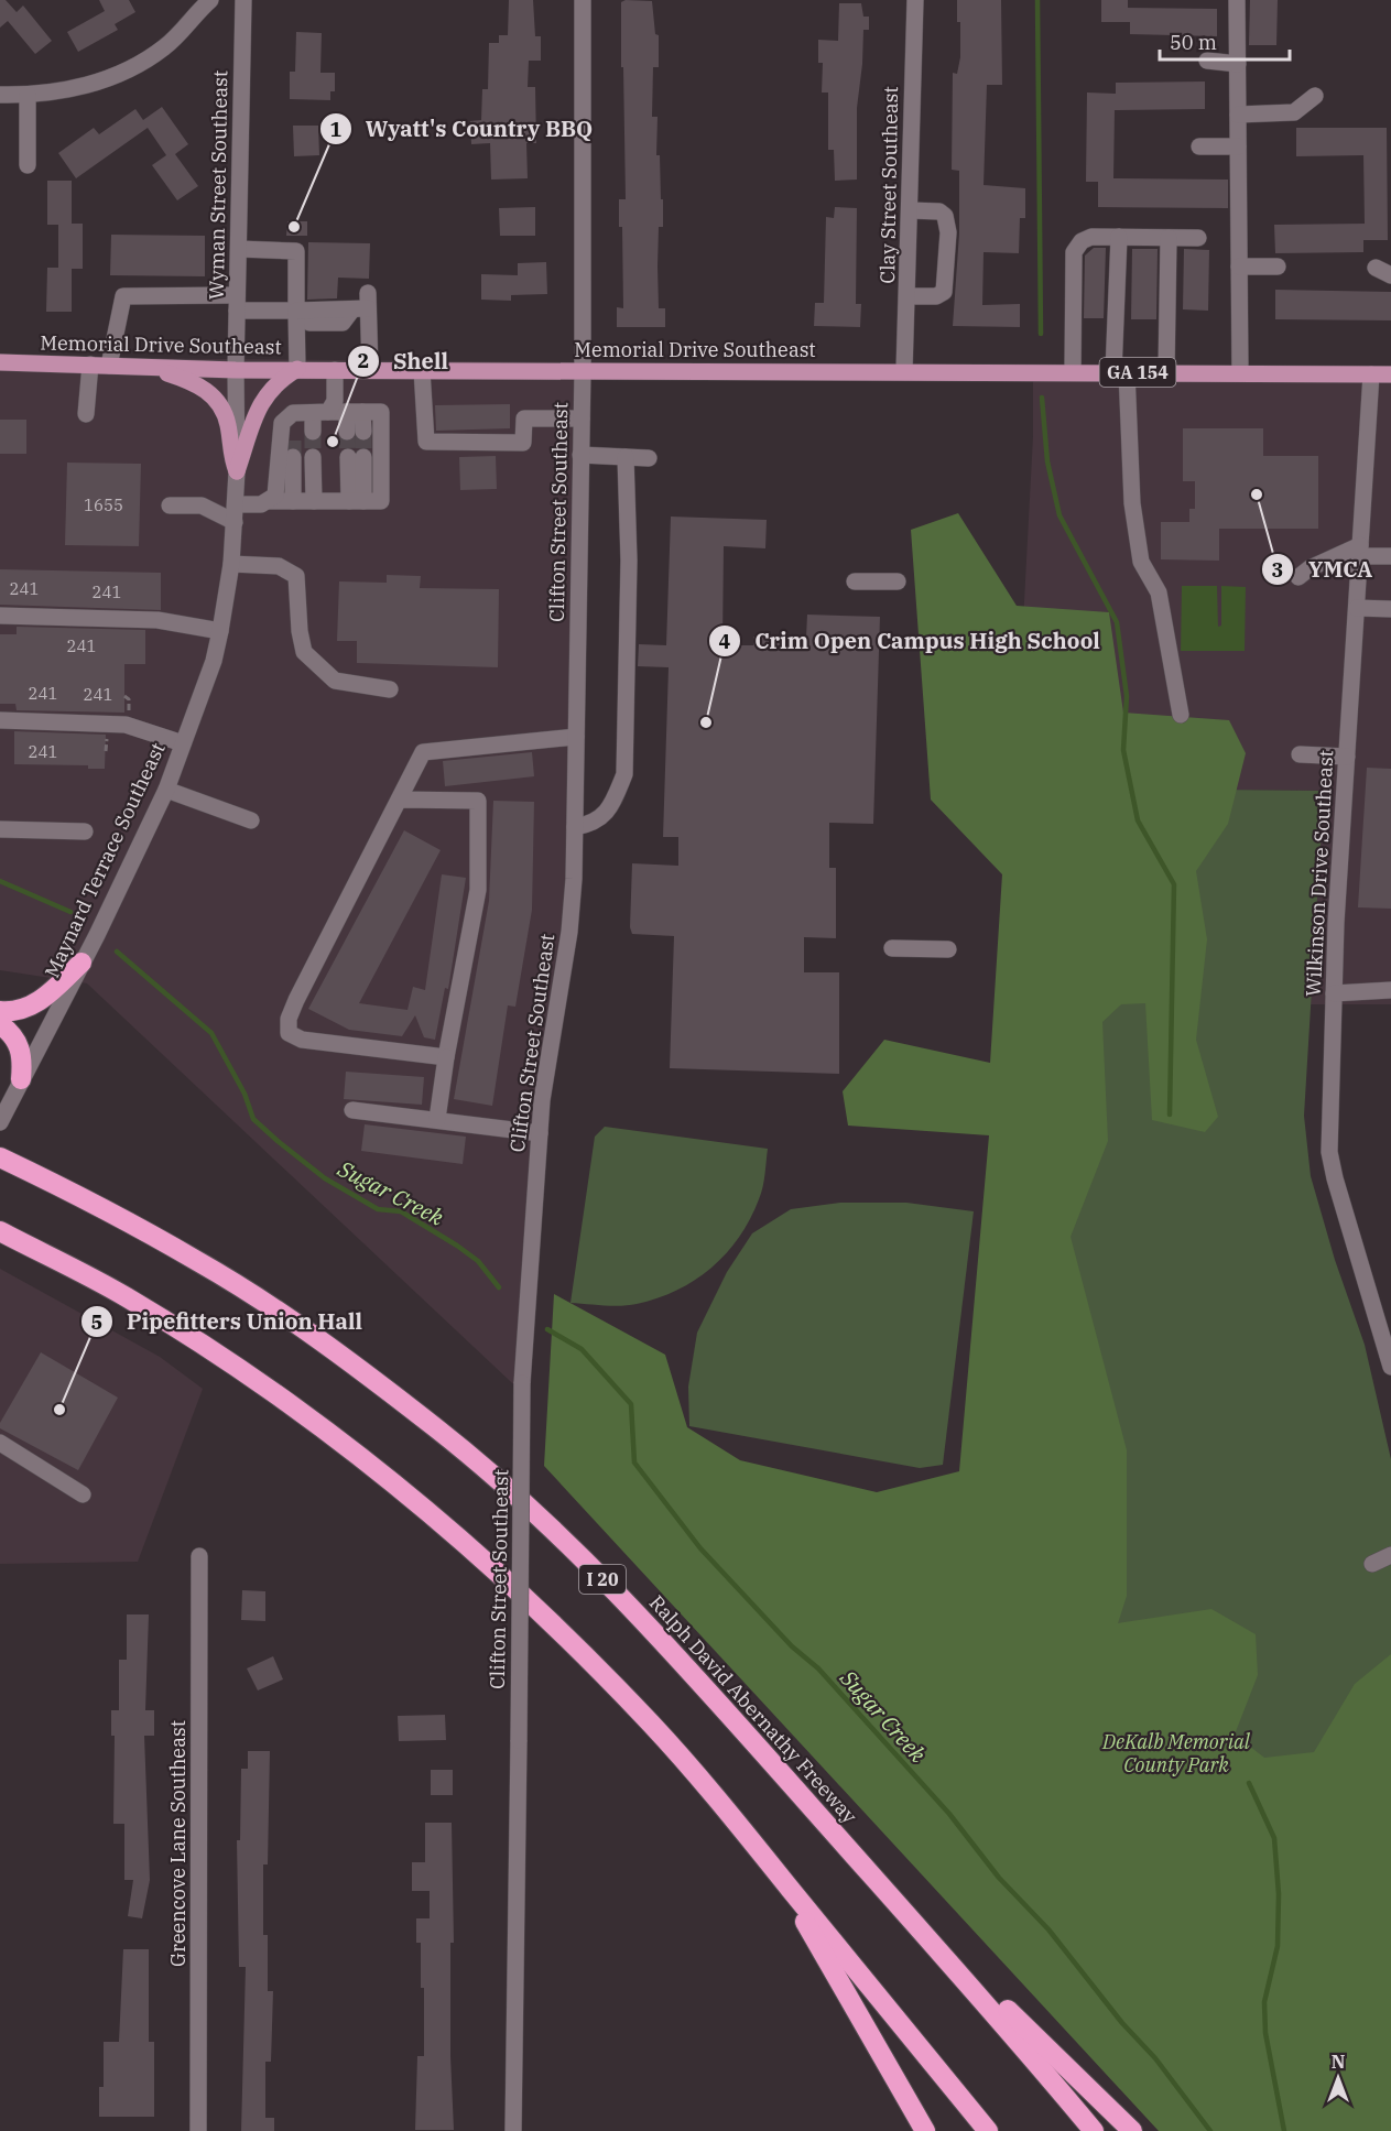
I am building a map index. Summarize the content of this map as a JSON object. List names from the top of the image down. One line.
{"streets":{"highway":["I 20","Ralph David Abernathy Freeway"],"main road":["Memorial Drive Southeast","GA 154"],"street":["Wyman Street Southeast","Clay Street Southeast","Clifton Street Southeast","Maynard Terrace Southeast","Wilkinson Drive Southeast","Greencove Lane Southeast"]},"crossings":[["Wyman Street Southeast","Memorial Drive Southeast"],["Wyman Street Southeast","Maynard Terrace Southeast"],["Clay Street Southeast","Memorial Drive Southeast"],["Memorial Drive Southeast","Clifton Street Southeast"],["Memorial Drive Southeast","Maynard Terrace Southeast"],["Memorial Drive Southeast","Wilkinson Drive Southeast"]],"water":["Sugar Creek"],"parks":["DeKalb Memorial County Park"],"places":["Wyatt's Country BBQ","Shell","YMCA","Crim Open Campus High School","Pipefitters Union Hall"],"house_numbers":["1655","241","241","241","241","241","241"],"scale_bar":"50 m","north":"top"}
